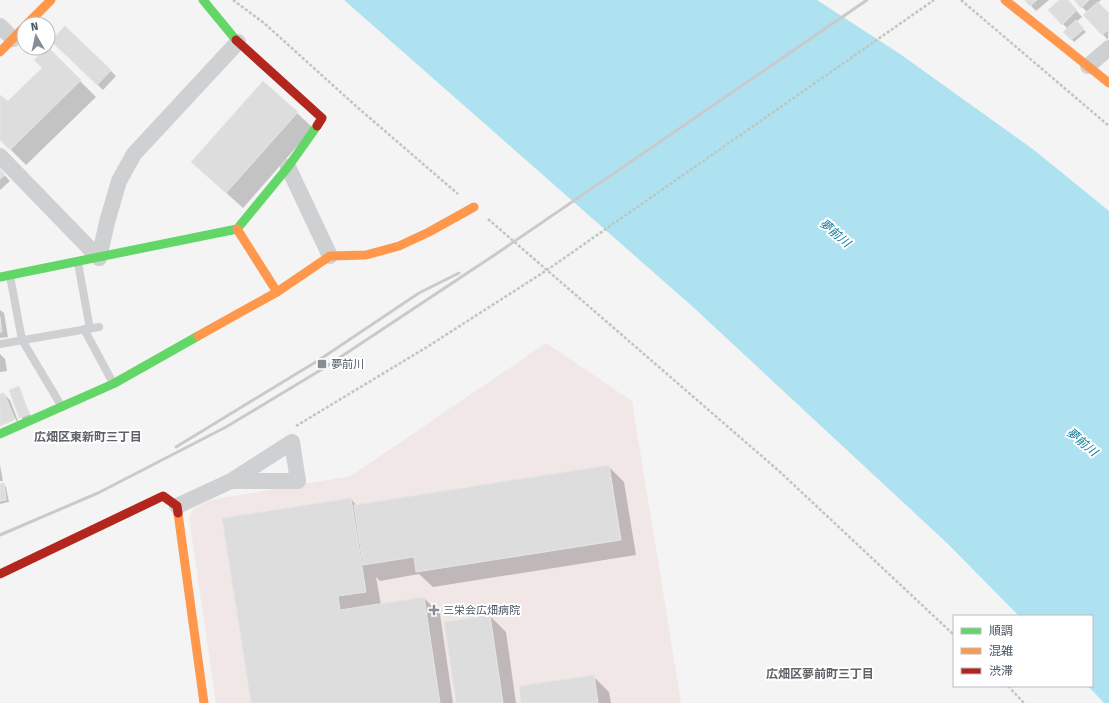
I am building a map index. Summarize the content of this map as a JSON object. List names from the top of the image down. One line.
{"districts":["広畑区東新町三丁目","広畑区夢前町三丁目"],"water":["夢前川"],"places":{"transit":["夢前川"],"health":["三栄会広畑病院"]},"legend":["順調","混雑","渋滞"],"north":"top"}
